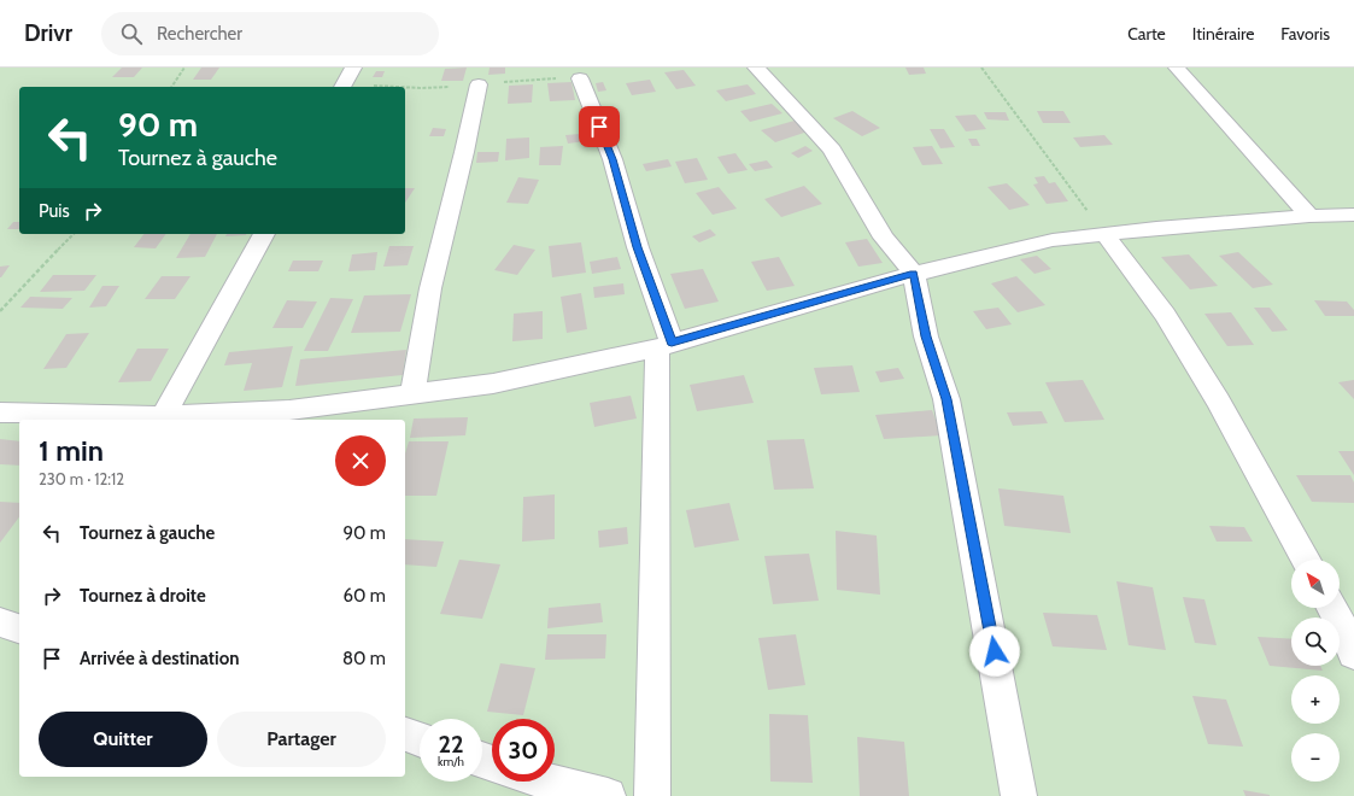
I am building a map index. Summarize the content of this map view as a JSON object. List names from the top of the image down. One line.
{"north":"top left","page":{"header":"Drivr","search":"Rechercher","nav":["Carte","Itinéraire","Favoris"],"turn":["90 m","Tournez à gauche"],"then":"Puis","heading":["1 min","230 m · 12:12"],"list":[{"name":"Tournez à gauche","value":"90 m"},{"name":"Tournez à droite","value":"60 m"},{"name":"Arrivée à destination","value":"80 m"}],"map_buttons":["+","−"],"buttons":["Quitter","Partager"],"speed":"22 km/h","limit":"30"}}
